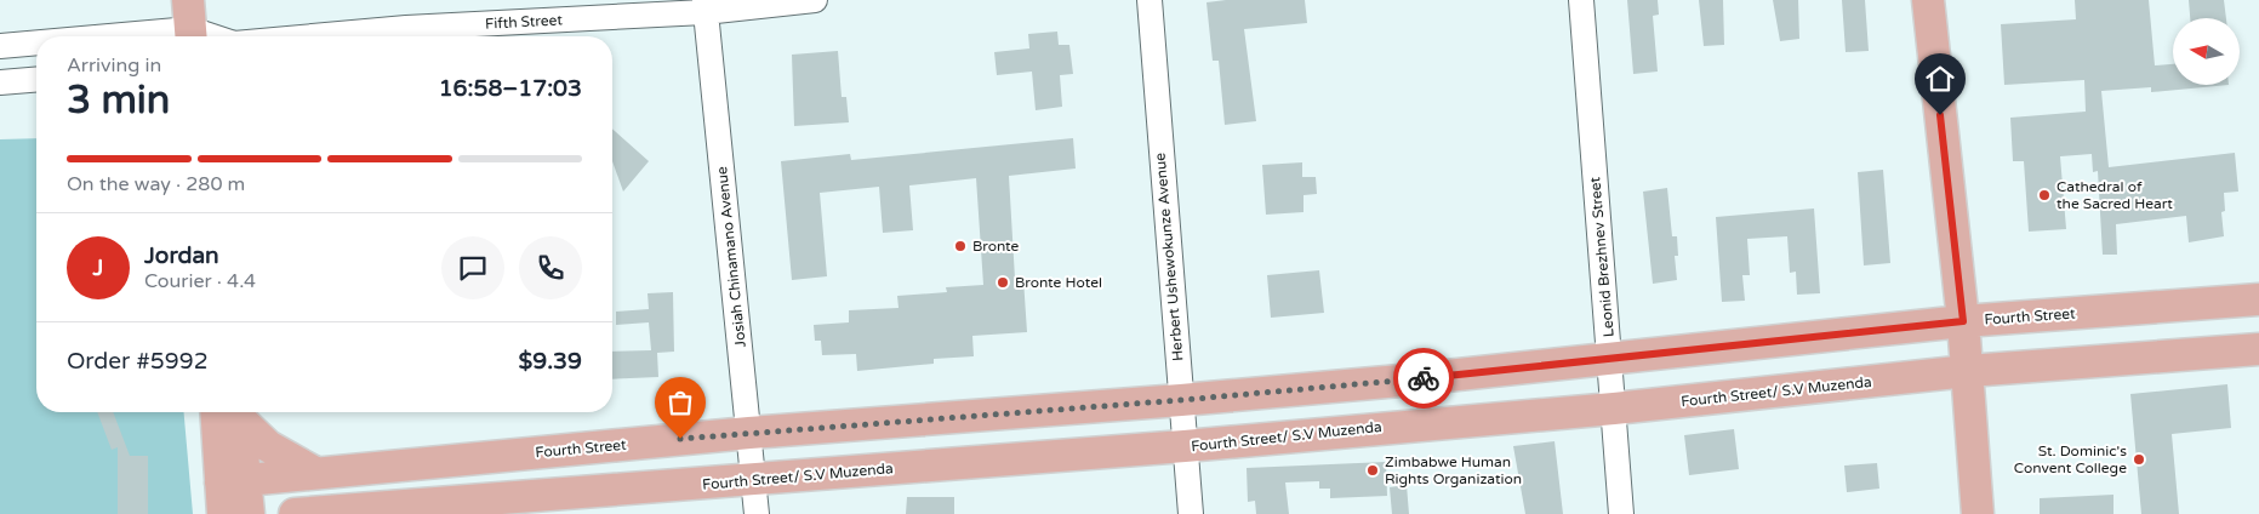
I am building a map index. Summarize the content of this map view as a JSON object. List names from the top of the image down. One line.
{"streets":{"main road":["Fourth Street","Fourth Street/ S.V Muzenda"],"street":["Fifth Street","Josiah Chinamano Avenue","Herbert Ushewokunze Avenue","Leonid Brezhnev Street"]},"crossings":[["Fifth Street","Josiah Chinamano Avenue"],["Josiah Chinamano Avenue","Fourth Street"],["Josiah Chinamano Avenue","Fourth Street/ S.V Muzenda"],["Herbert Ushewokunze Avenue","Fourth Street"],["Herbert Ushewokunze Avenue","Fourth Street/ S.V Muzenda"],["Leonid Brezhnev Street","Fourth Street"],["Leonid Brezhnev Street","Fourth Street/ S.V Muzenda"]],"places":["Cathedral of the Sacred Heart","Bronte","Bronte Hotel","St. Dominic's Convent College","Zimbabwe Human Rights Organization"],"north":"left","page":{"heading":["3 min","Arriving in","16:58–17:03"],"panel":["Jordan","Courier · 4.4","Order #5992","$9.39"],"bar":"On the way · 280 m","round":"J"}}
